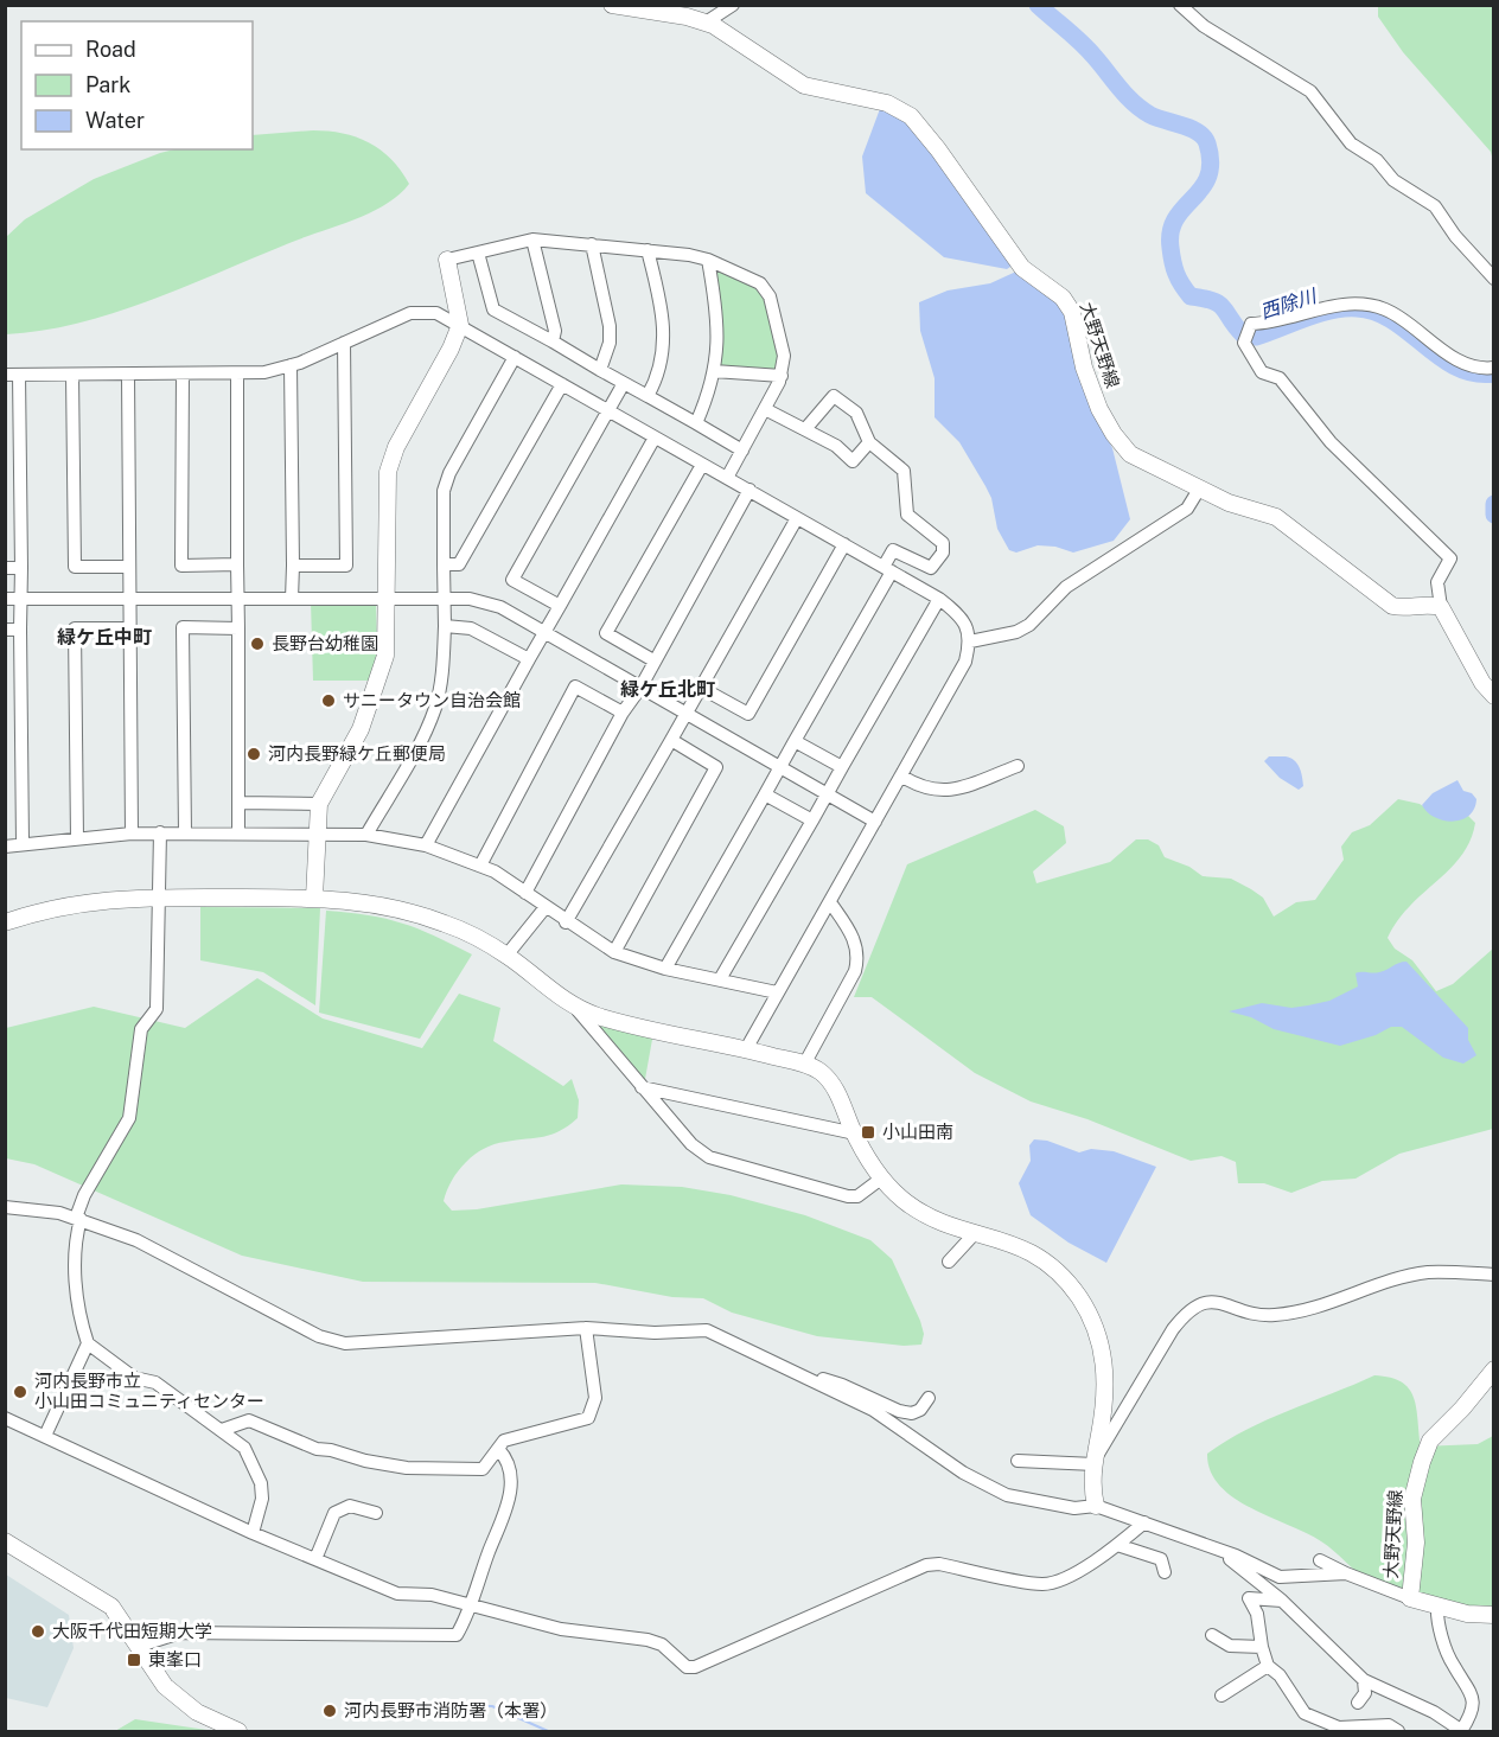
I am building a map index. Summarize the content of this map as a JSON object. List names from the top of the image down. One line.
{"streets":{"street":["大野天野線"]},"districts":["緑ケ丘中町","緑ケ丘北町"],"water":["西除川"],"places":{"other":["長野台幼稚園","サニータウン自治会館","河内長野緑ケ丘郵便局","河内長野市立 小山田コミュニティセンター","大阪千代田短期大学","河内長野市消防署（本署）"],"transit":["小山田南","東峯口"]},"legend":["Road","Park","Water"]}
